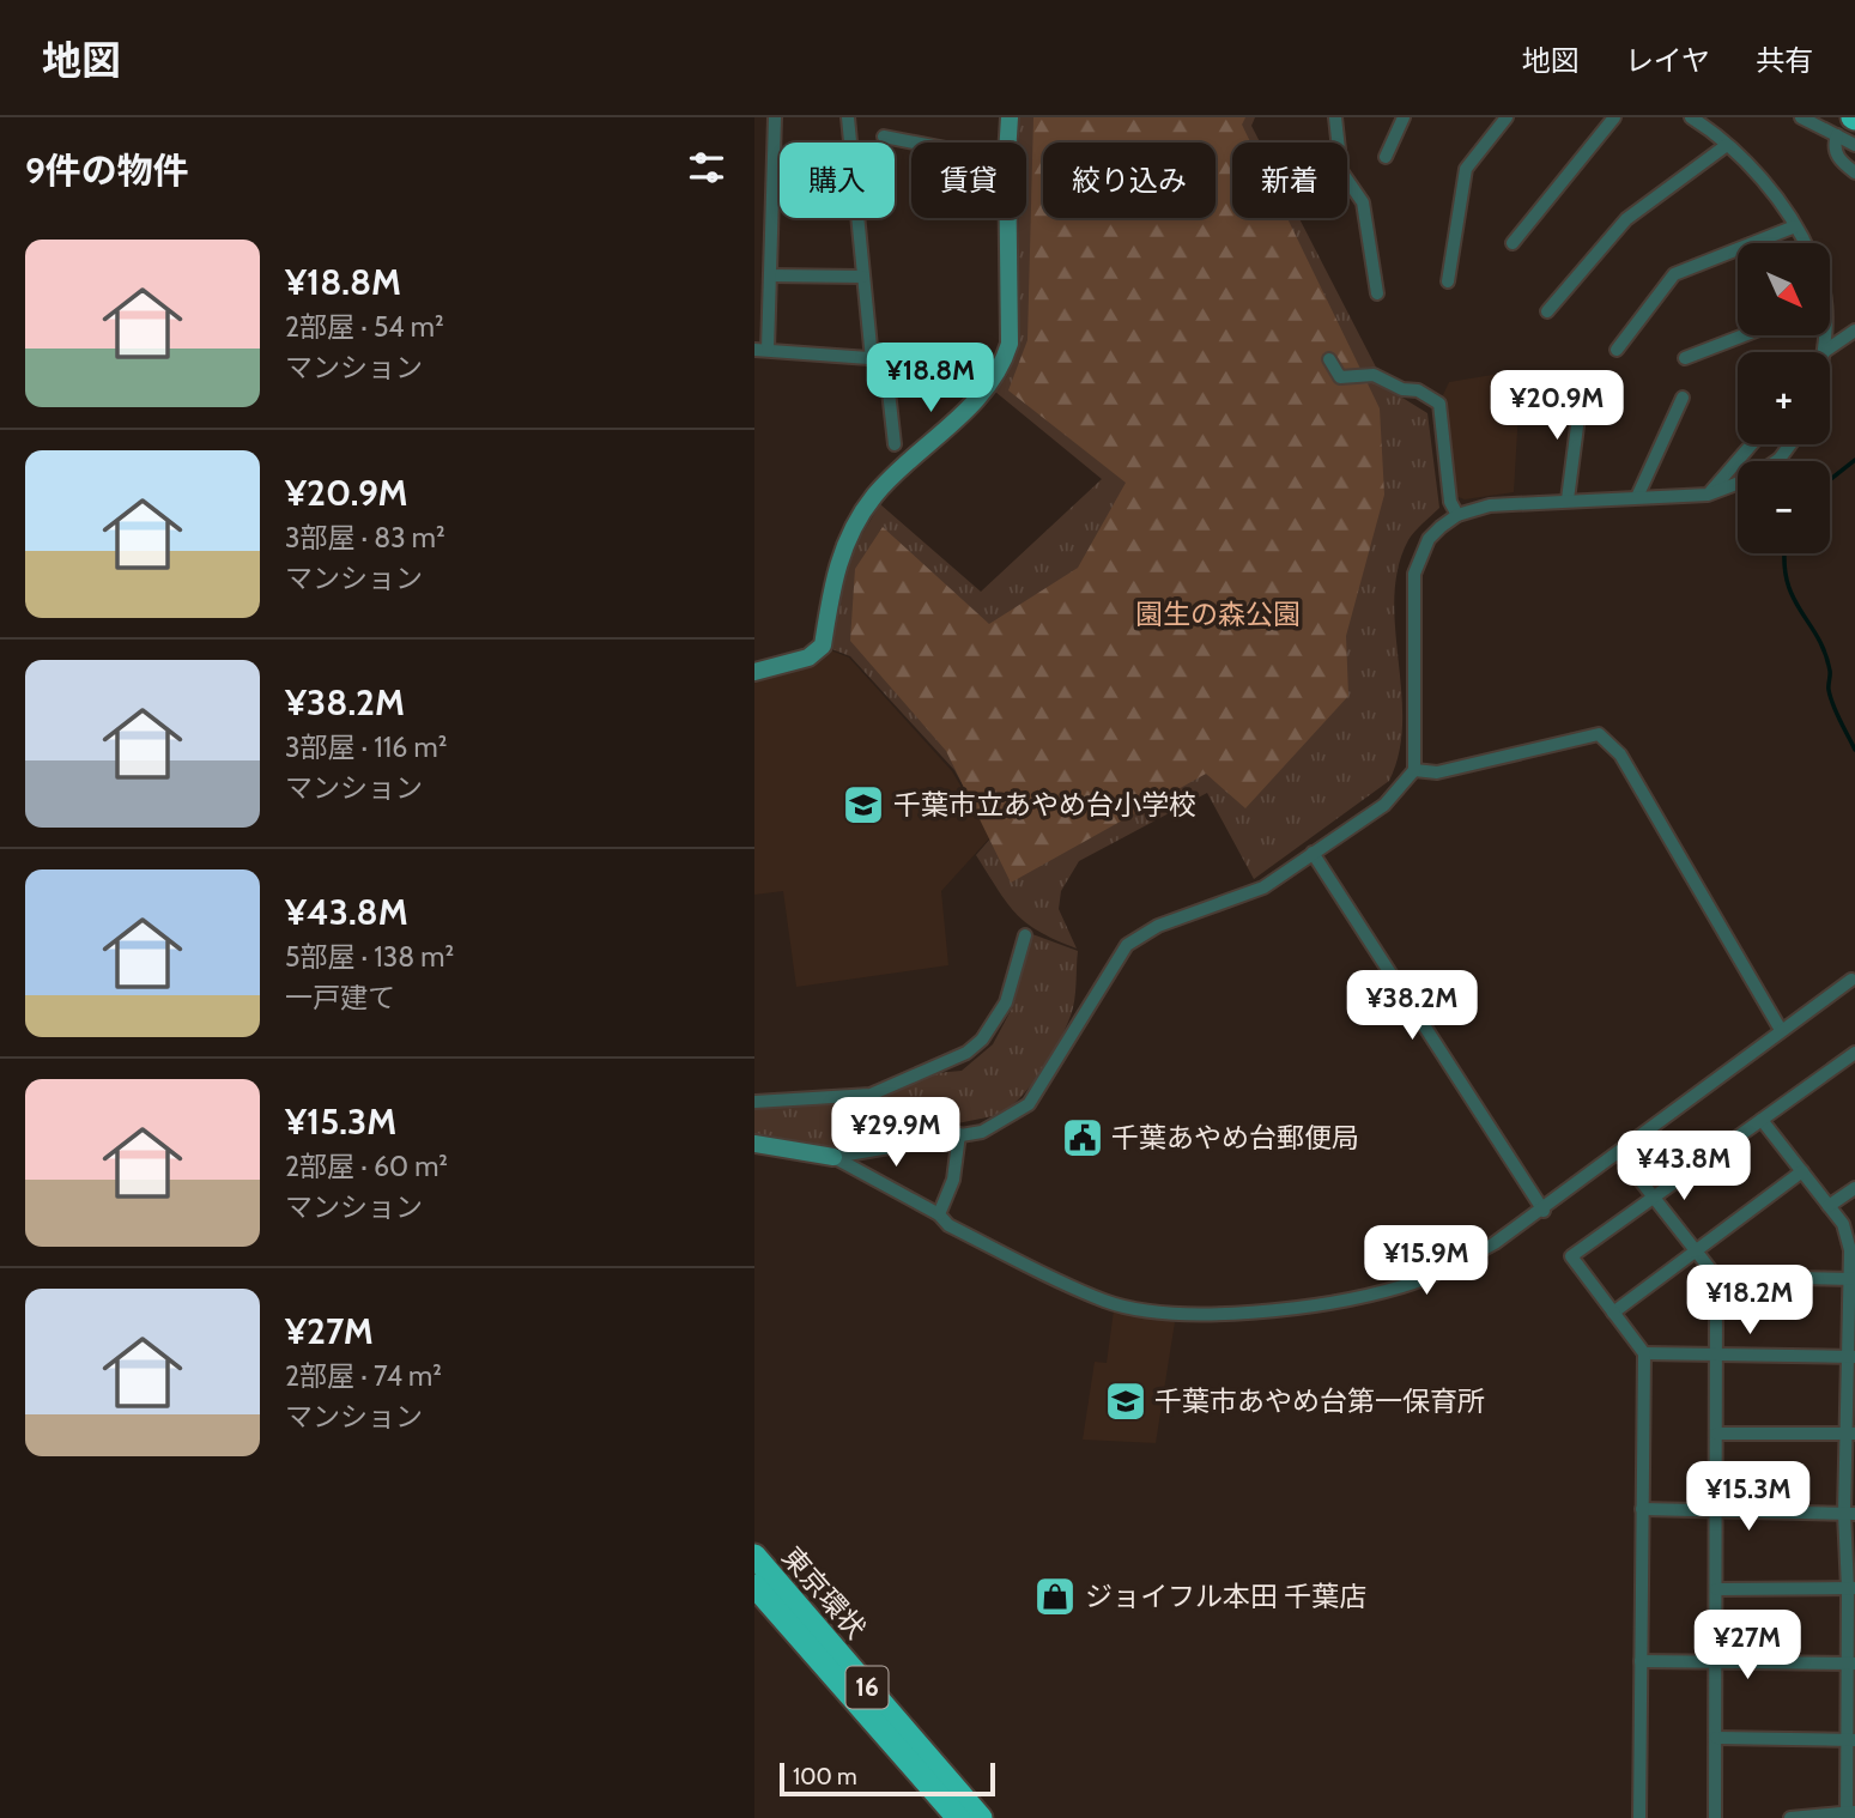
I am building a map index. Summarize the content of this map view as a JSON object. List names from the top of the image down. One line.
{"streets":{"highway":["東京環状","16"]},"parks":["園生の森公園"],"places":{"school or university":["千葉市立あやめ台小学校","千葉市あやめ台第一保育所"],"public building":["千葉あやめ台郵便局"],"shop":["ジョイフル本田 千葉店"]},"scale_bar":"100 m","north":"bottom right","page":{"header":"地図","nav":["地図","レイヤ","共有"],"heading":"9件の物件","chip":["購入","賃貸","絞り込み","新着"],"list":[{"name":"¥18.8M","note":"2部屋 · 54 m² · マンション"},{"name":"¥20.9M","note":"3部屋 · 83 m² · マンション"},{"name":"¥38.2M","note":"3部屋 · 116 m² · マンション"},{"name":"¥43.8M","note":"5部屋 · 138 m² · 一戸建て"},{"name":"¥15.3M","note":"2部屋 · 60 m² · マンション"},{"name":"¥27M","note":"2部屋 · 74 m² · マンション"}],"map_buttons":["+","−"],"price":["¥18.8M","¥20.9M","¥38.2M","¥29.9M","¥43.8M","¥15.9M","¥18.2M","¥15.3M","¥27M"],"scale":"100 m"}}
